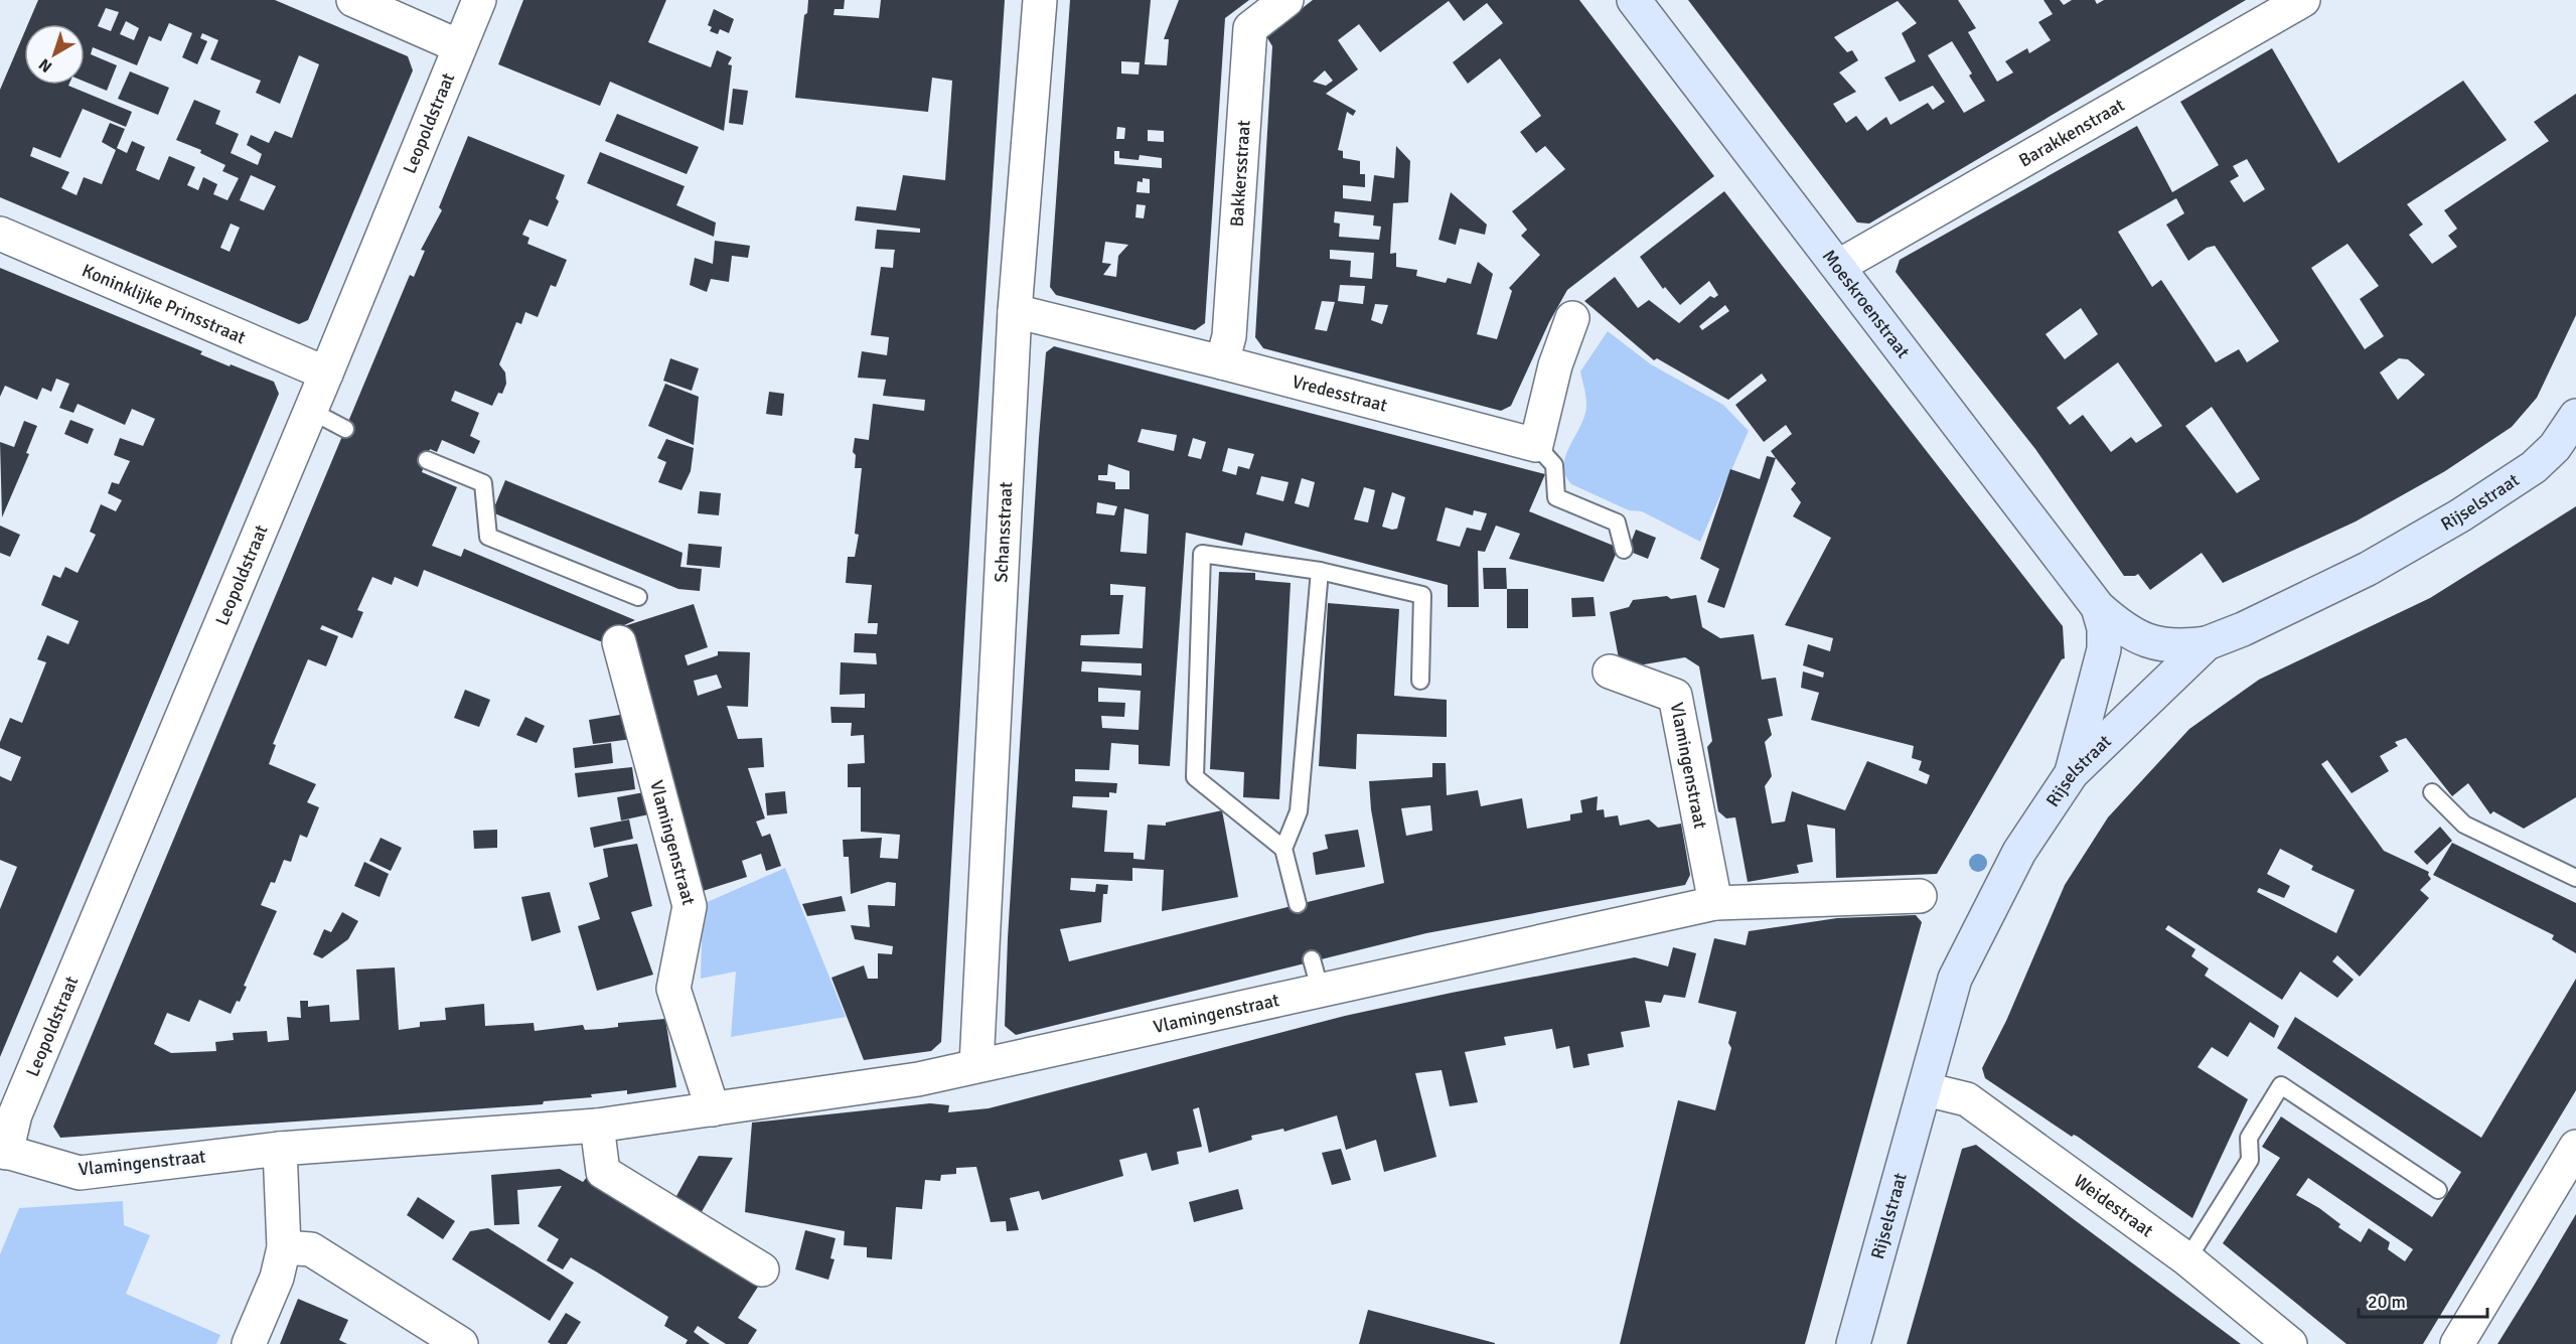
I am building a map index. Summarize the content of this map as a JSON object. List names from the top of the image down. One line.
{"streets":{"street":["Leopoldstraat","Barakkenstraat","Bakkersstraat","Koninklijke Prinsstraat","Moeskroenstraat","Vredesstraat","Rijselstraat","Schansstraat","Vlamingenstraat","Weidestraat"]},"crossings":[["Leopoldstraat","Koninklijke Prinsstraat"],["Leopoldstraat","Vlamingenstraat"],["Barakkenstraat","Moeskroenstraat"],["Bakkersstraat","Vredesstraat"],["Moeskroenstraat","Rijselstraat"],["Vredesstraat","Schansstraat"],["Rijselstraat","Weidestraat"],["Schansstraat","Vlamingenstraat"]],"scale_bar":"20 m","north":"bottom left"}
